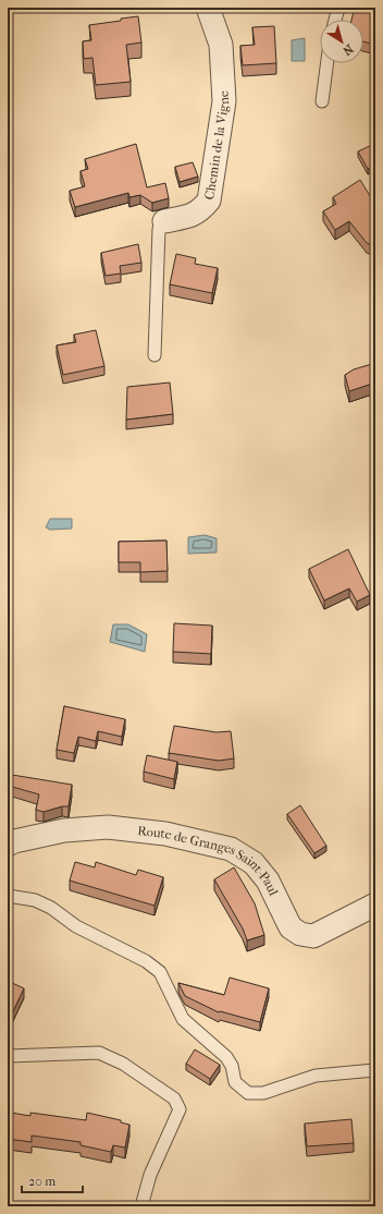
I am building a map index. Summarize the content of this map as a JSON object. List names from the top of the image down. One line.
{"streets":{"street":["Chemin de la Vigne","Route de Granges Saint-Paul"]},"scale_bar":"20 m","north":"bottom right"}
